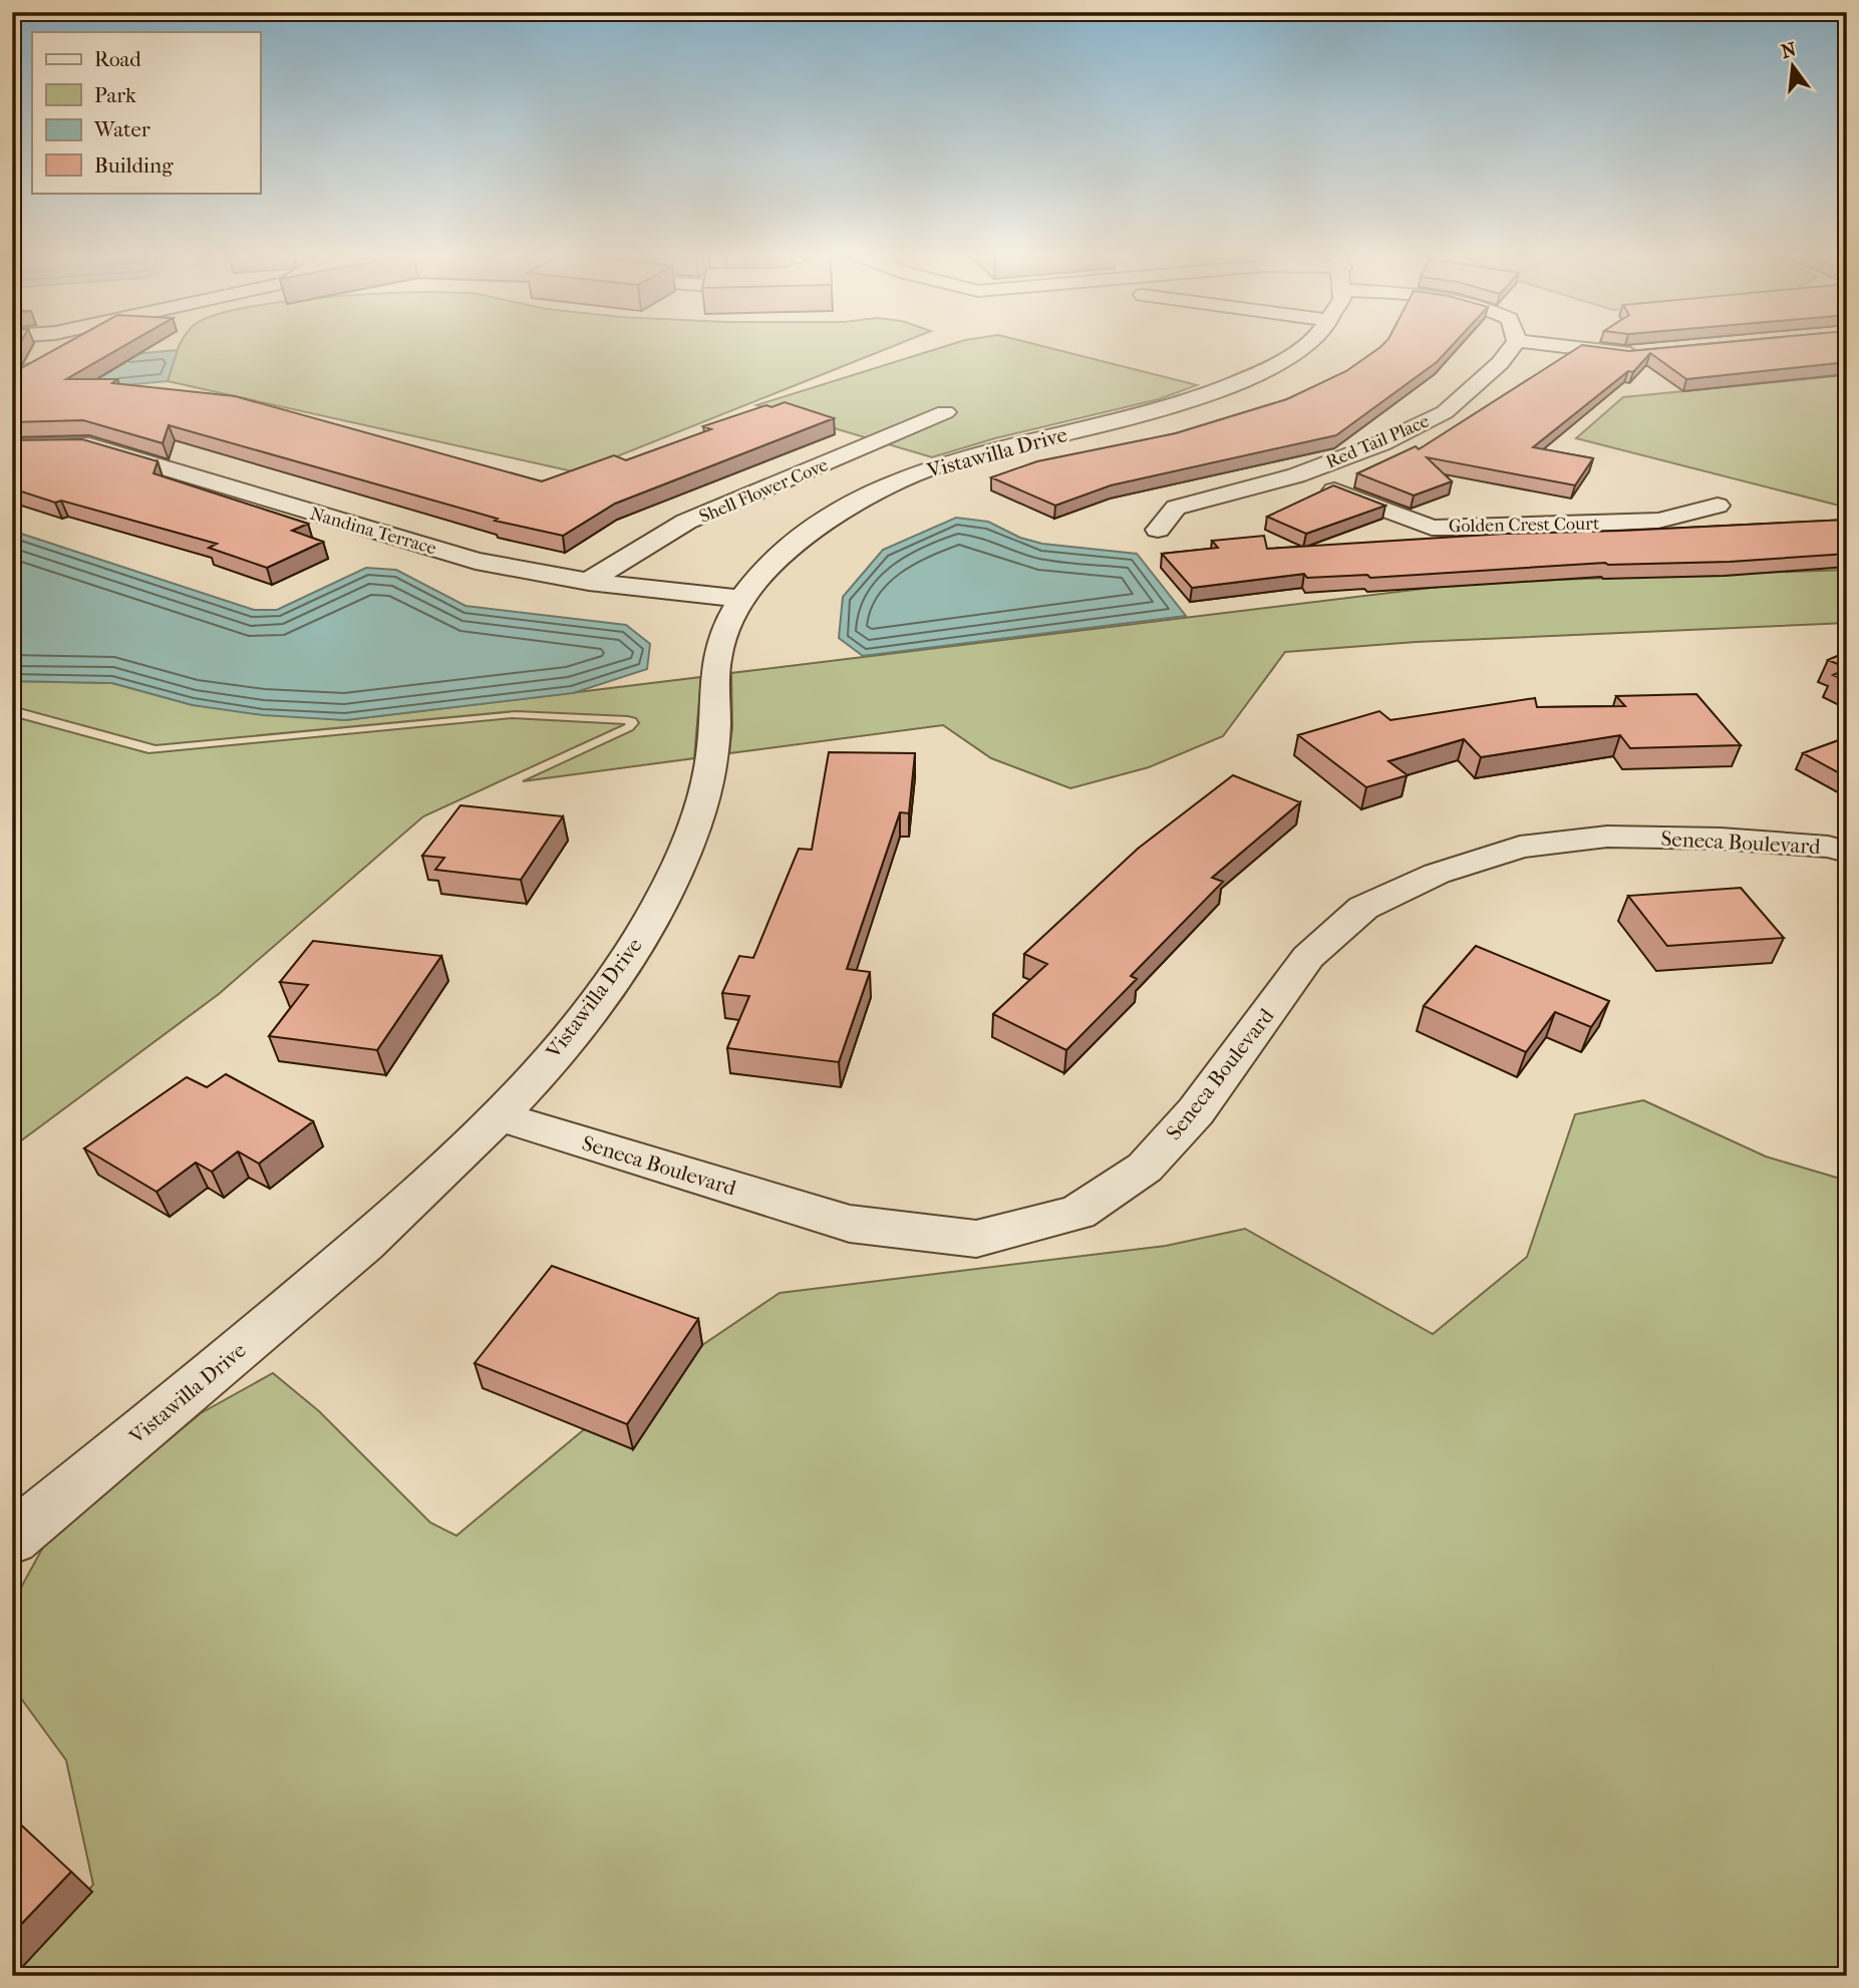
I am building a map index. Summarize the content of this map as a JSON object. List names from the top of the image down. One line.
{"streets":{"street":["Red Tail Place","Vistawilla Drive","Shell Flower Cove","Golden Crest Court","Nandina Terrace","Seneca Boulevard"]},"crossings":[["Red Tail Place","Golden Crest Court"],["Vistawilla Drive","Nandina Terrace"],["Vistawilla Drive","Seneca Boulevard"],["Shell Flower Cove","Nandina Terrace"]],"legend":["Road","Park","Water","Building"],"north":"top"}
